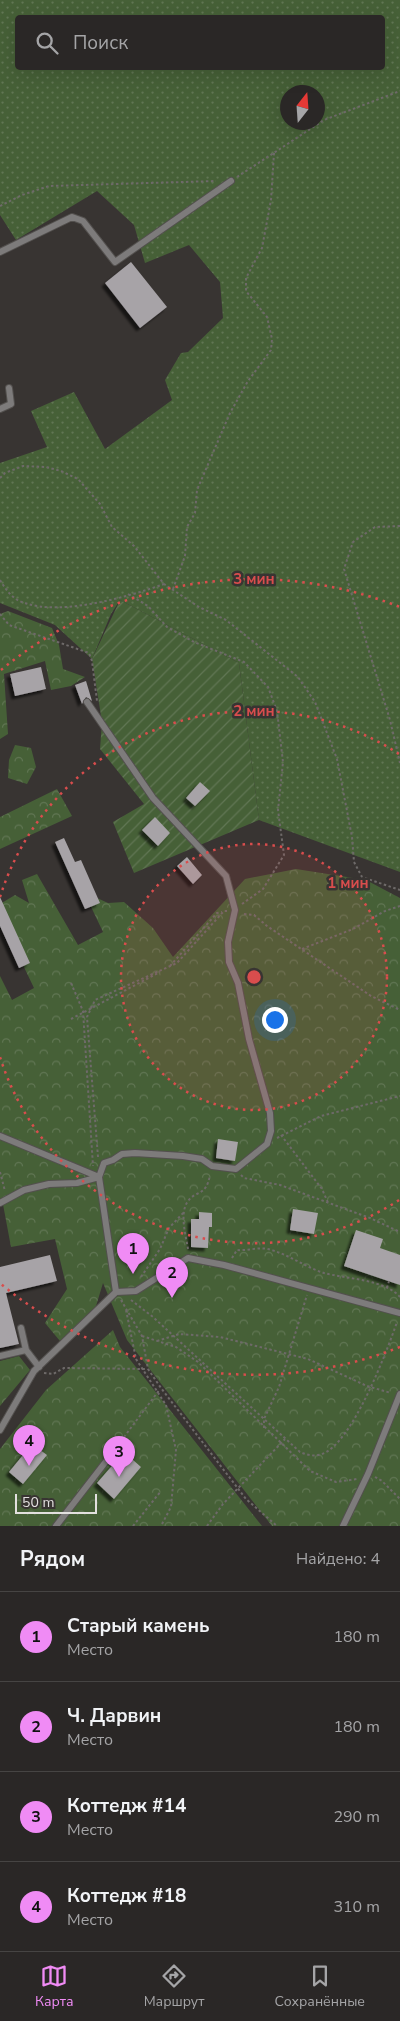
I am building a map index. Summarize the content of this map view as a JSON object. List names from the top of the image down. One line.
{"scale_bar":"50 m","north":"top","page":{"search":"Поиск","pins":["1","2","4","3"],"scale":"50 m","heading":["Рядом","Найдено: 4"],"list":[{"mark":"1","name":"Старый камень","note":"Место","value":"180 m"},{"mark":"2","name":"Ч. Дарвин","note":"Место","value":"180 m"},{"mark":"3","name":"Коттедж #14","note":"Место","value":"290 m"},{"mark":"4","name":"Коттедж #18","note":"Место","value":"310 m"}],"nav":["Карта","Маршрут","Сохранённые"]},"rings":["3 мин","2 мин","1 мин"]}
